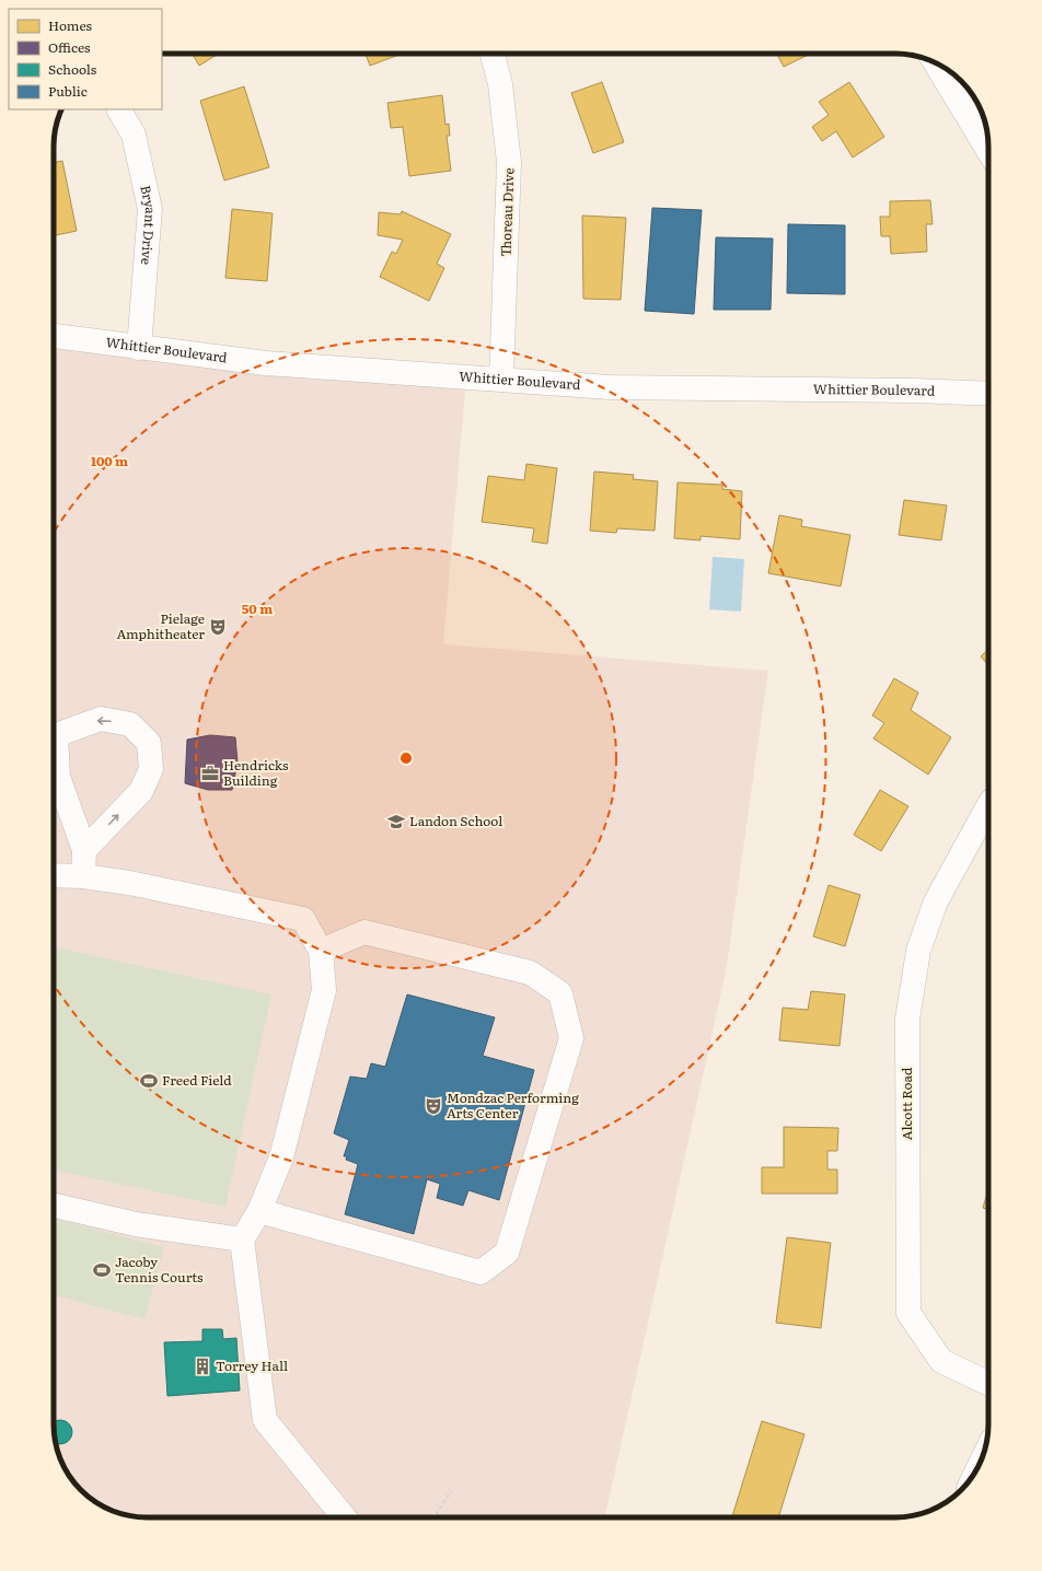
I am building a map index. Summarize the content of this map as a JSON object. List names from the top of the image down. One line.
{"streets":{"street":["Thoreau Drive","Bryant Drive","Whittier Boulevard","Alcott Road"]},"crossings":[["Thoreau Drive","Whittier Boulevard"],["Bryant Drive","Whittier Boulevard"]],"places":{"theatre":["Pielage Amphitheater","Mondzac Performing Arts Center"],"office":["Hendricks Building"],"school or university":["Landon School"],"sports":["Freed Field","Jacoby Tennis Courts"],"building":["Torrey Hall"]},"legend":["Homes","Offices","Schools","Public"],"rings":["100 m","50 m"]}
